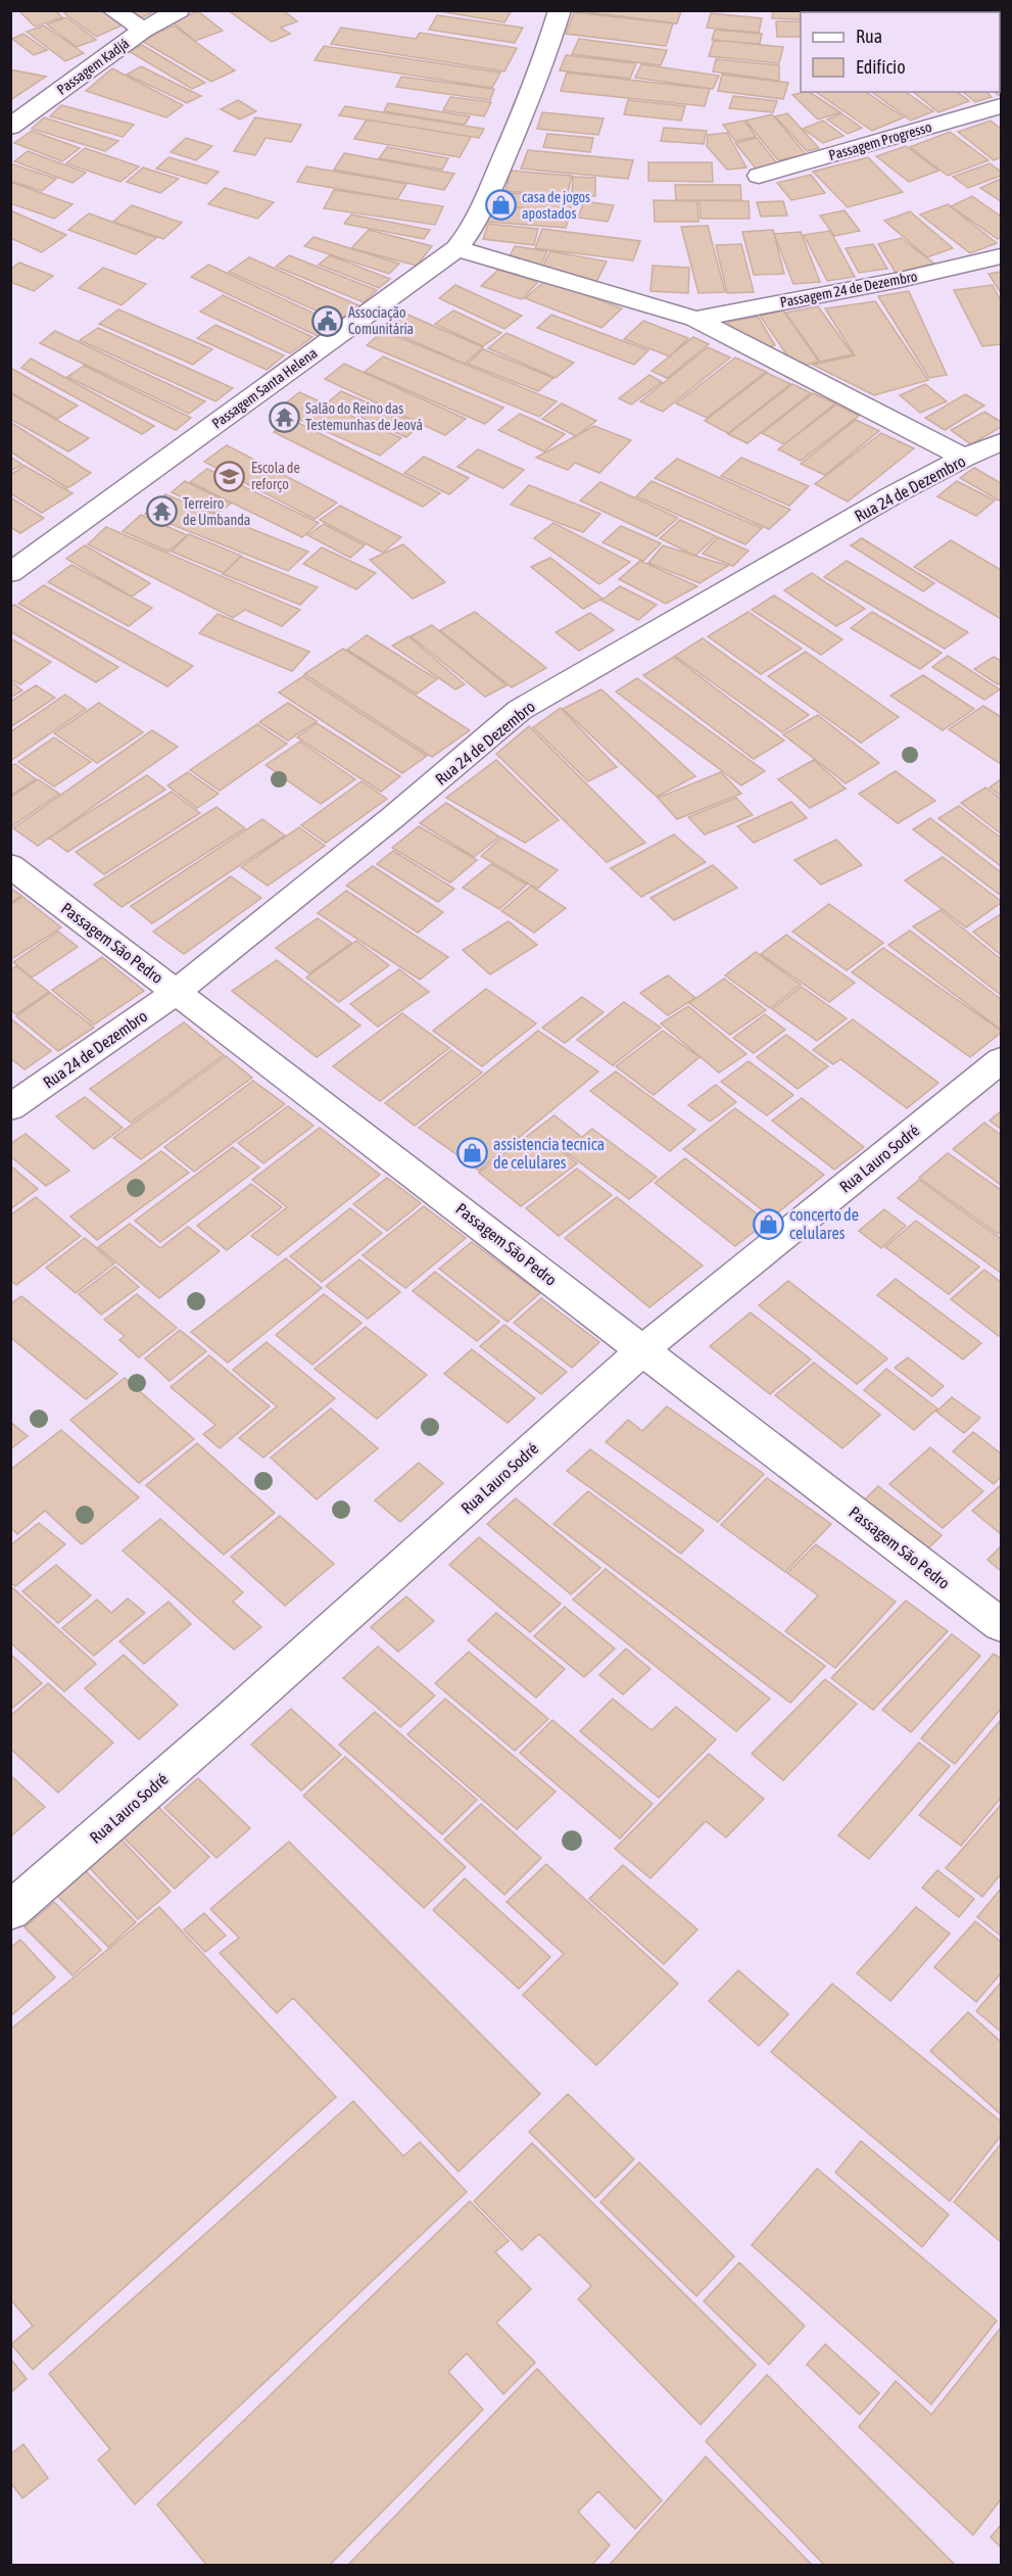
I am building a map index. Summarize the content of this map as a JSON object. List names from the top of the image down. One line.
{"streets":{"street":["Passagem Kadjá","Passagem Progresso","Passagem 24 de Dezembro","Passagem Santa Helena","Rua 24 de Dezembro","Passagem São Pedro","Rua Lauro Sodré"]},"crossings":[["Passagem 24 de Dezembro","Passagem Santa Helena"],["Passagem 24 de Dezembro","Rua 24 de Dezembro"],["Rua 24 de Dezembro","Passagem São Pedro"],["Passagem São Pedro","Rua Lauro Sodré"]],"places":{"shop":["casa de jogos apostados","assistencia tecnica de celulares","concerto de celulares"],"public building":["Associação Comunitária"],"temple":["Salão do Reino das Testemunhas de Jeová","Terreiro de Umbanda"],"school or university":["Escola de reforço"]},"legend":["Rua","Edifício"]}
